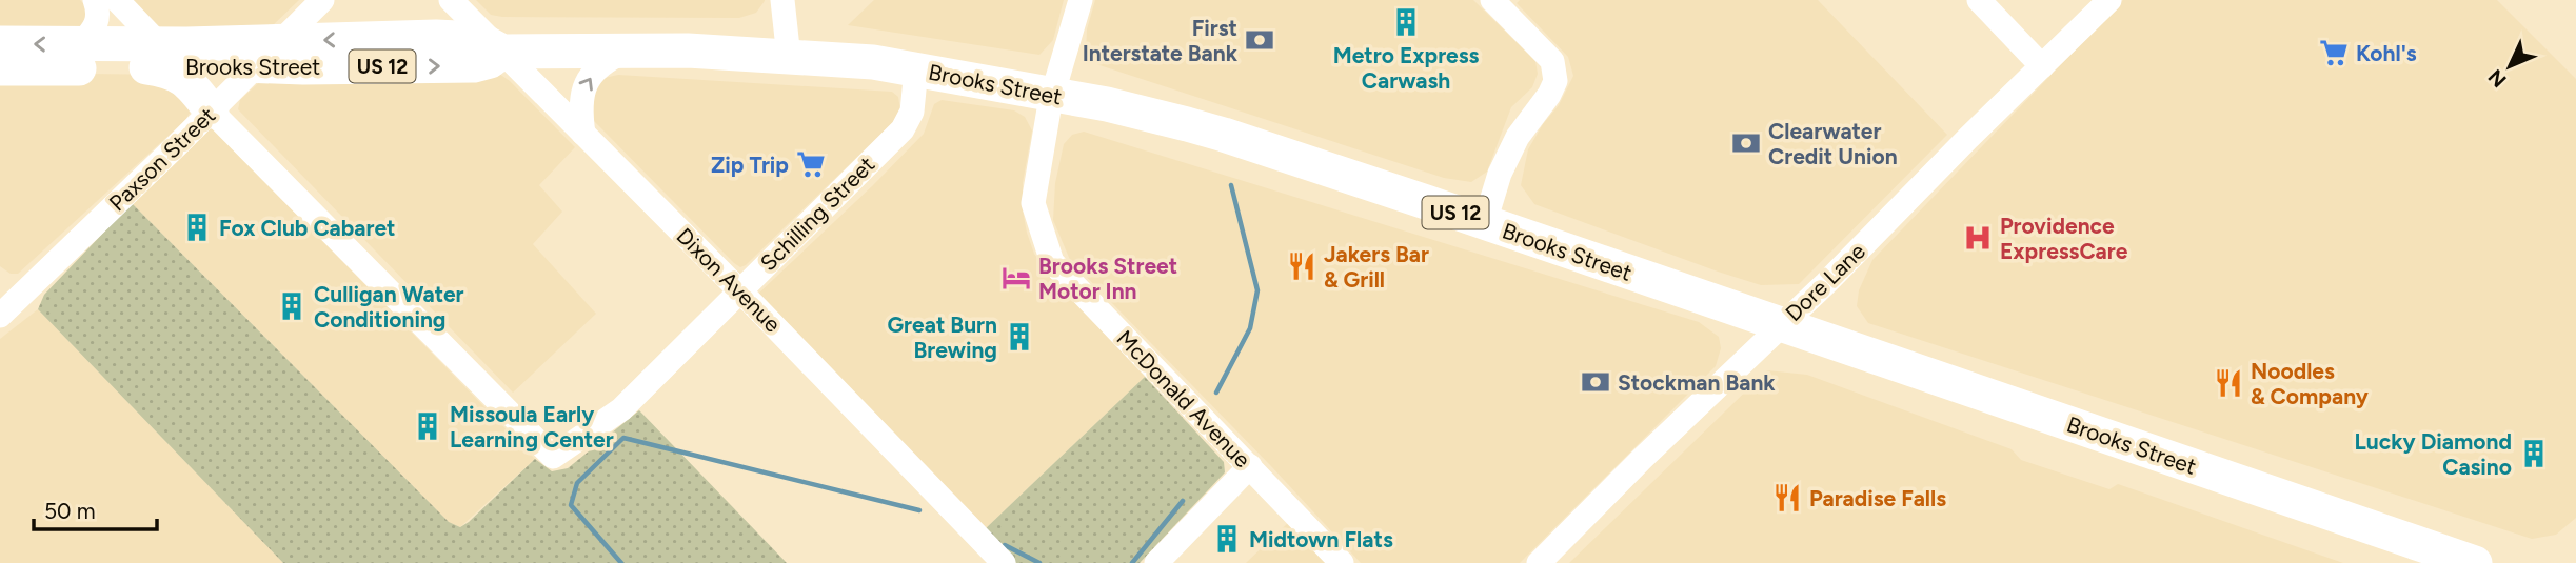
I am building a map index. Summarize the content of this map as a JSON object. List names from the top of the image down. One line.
{"streets":{"highway":["Brooks Street","US 12"],"street":["Paxson Street","Schilling Street","Dixon Avenue","Dore Lane","McDonald Avenue"]},"crossings":[["Brooks Street","Paxson Street"],["Brooks Street","Schilling Street"],["Brooks Street","Dixon Avenue"],["Brooks Street","Dore Lane"],["Brooks Street","McDonald Avenue"],["Paxson Street","Schilling Street"],["Schilling Street","Dixon Avenue"]],"places":{"building":["Metro Express Carwash","Fox Club Cabaret","Culligan Water Conditioning","Great Burn Brewing","Missoula Early Learning Center","Lucky Diamond Casino","Midtown Flats"],"bank":["First Interstate Bank","Clearwater Credit Union","Stockman Bank"],"supermarket":["Kohl's","Zip Trip"],"hospital":["Providence ExpressCare"],"restaurant":["Jakers Bar & Grill","Noodles & Company","Paradise Falls"],"hotel":["Brooks Street Motor Inn"]},"scale_bar":"50 m","north":"bottom left"}
